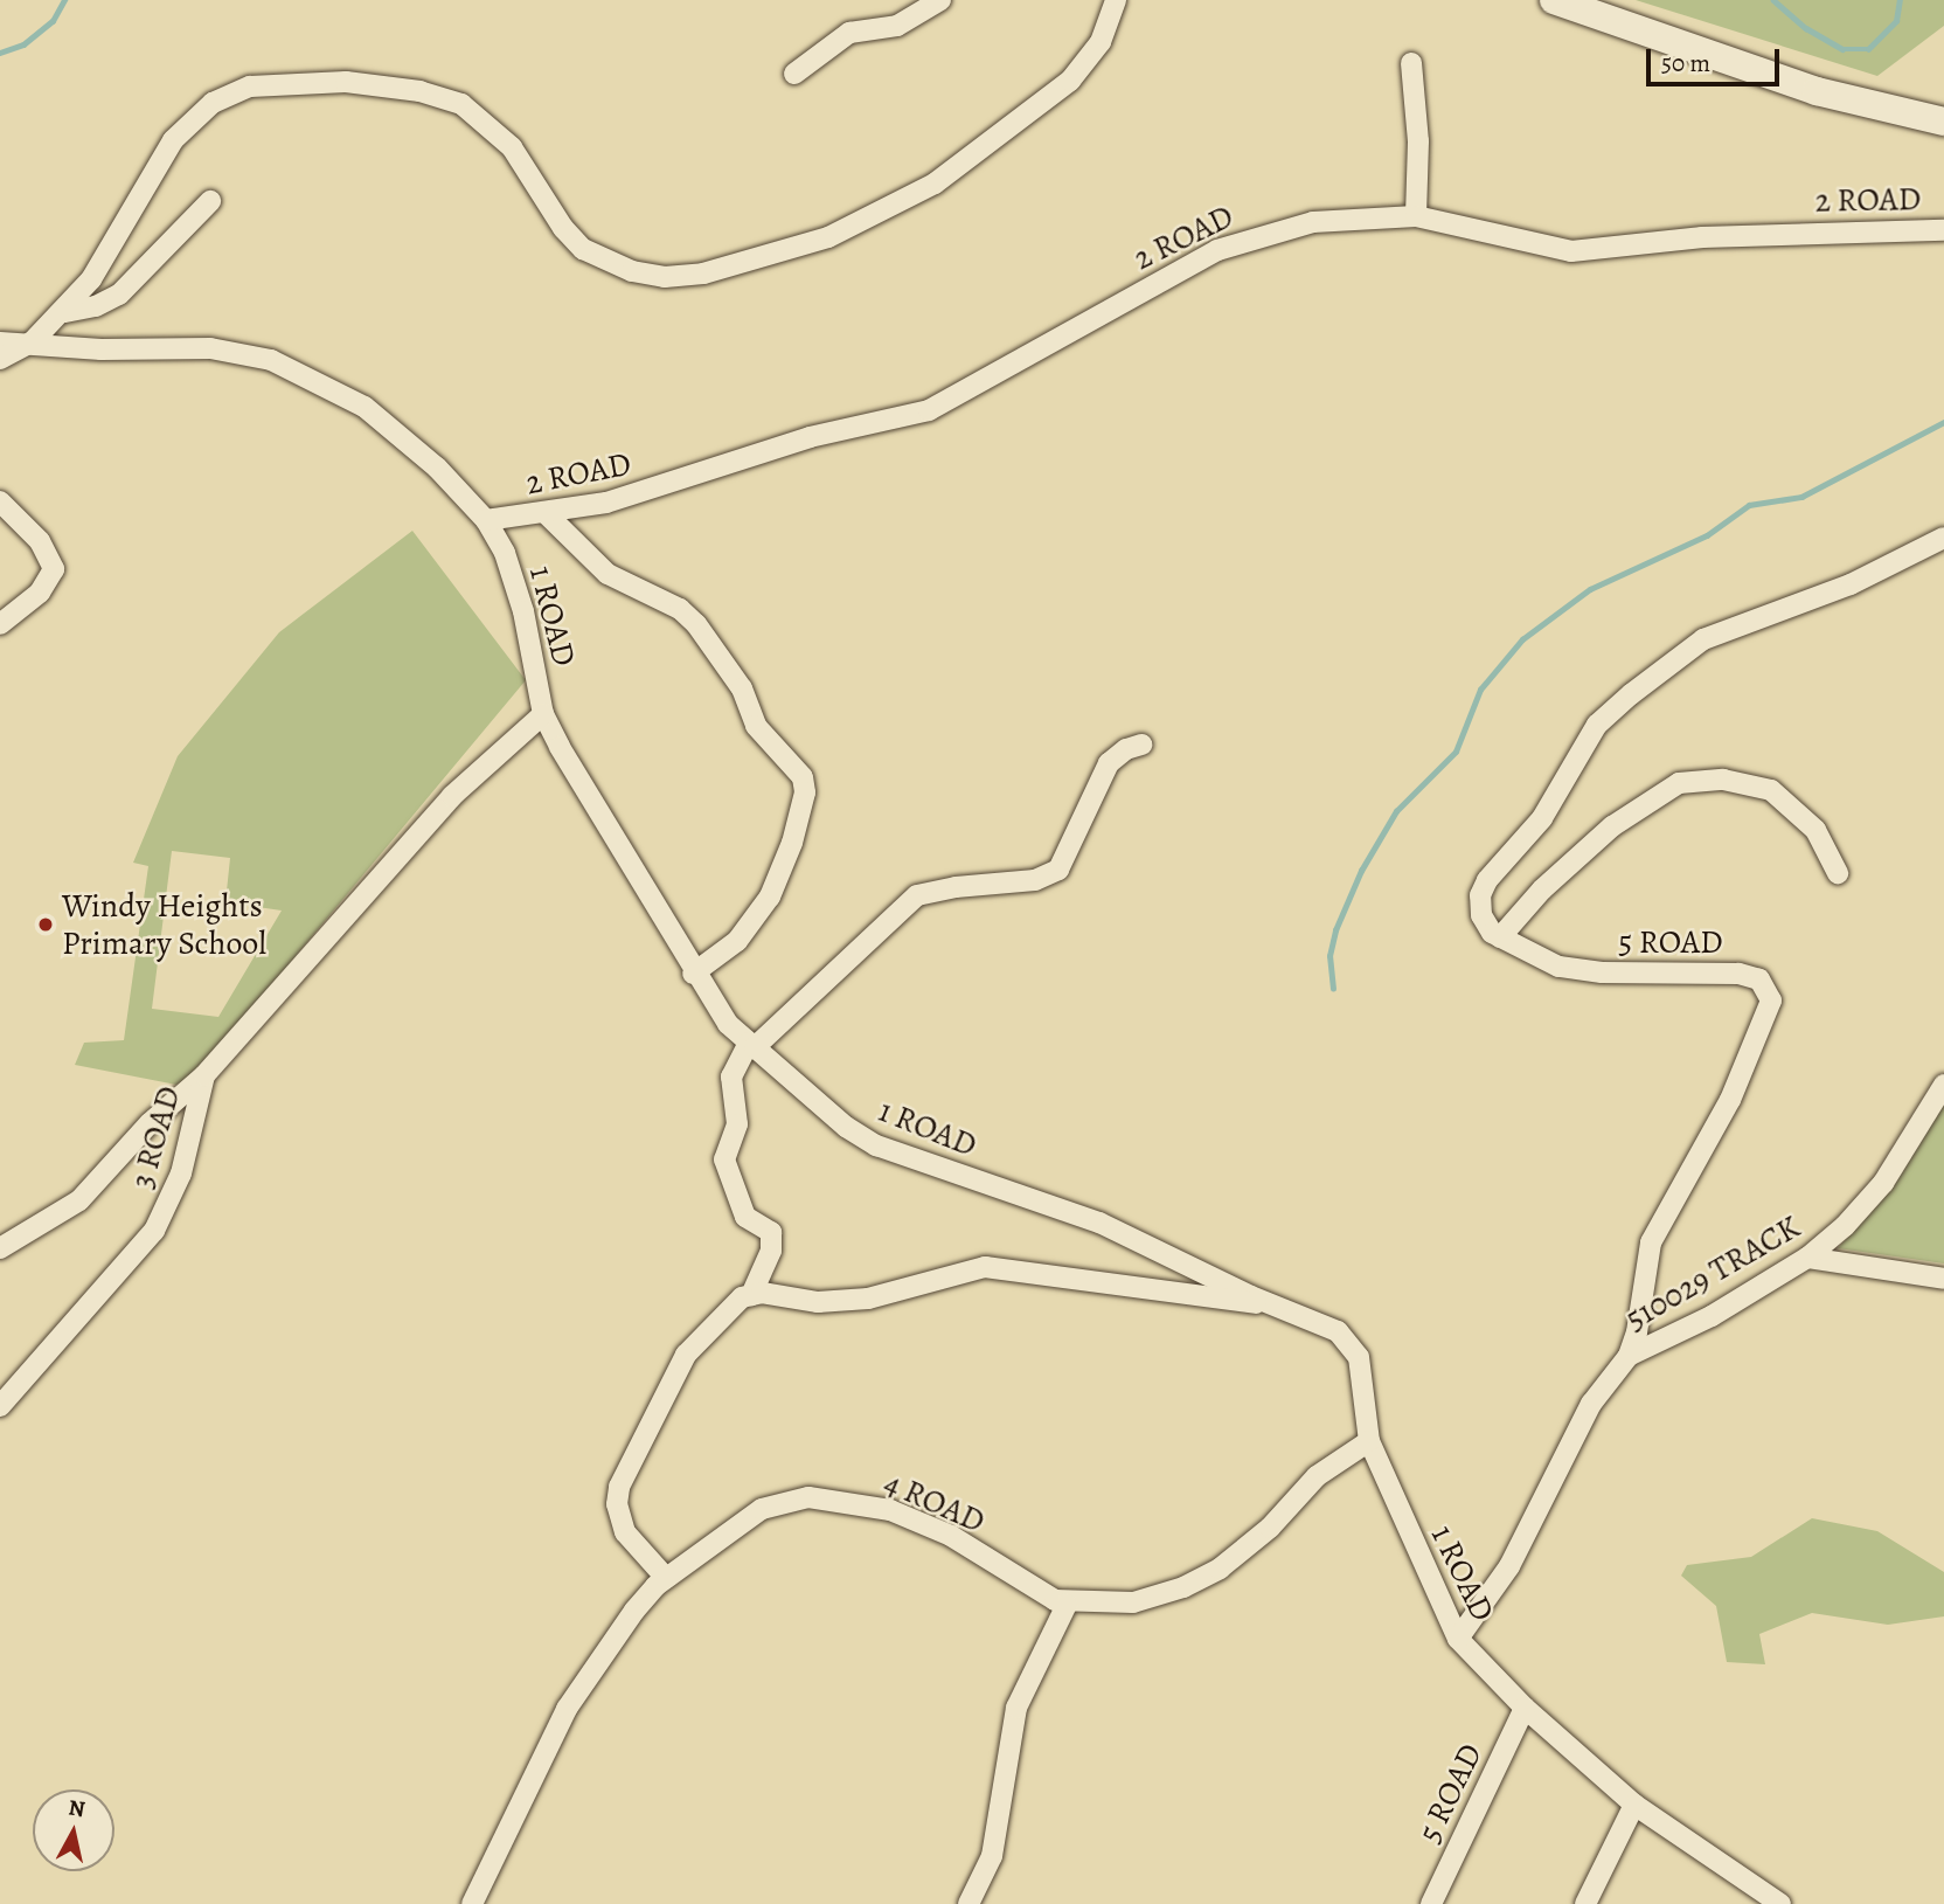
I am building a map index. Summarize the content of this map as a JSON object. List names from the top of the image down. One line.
{"streets":{"street":["2 ROAD","1 ROAD","5 ROAD","3 ROAD","510029 TRACK","4 ROAD"]},"crossings":[["2 ROAD","1 ROAD"],["1 ROAD","5 ROAD"],["1 ROAD","3 ROAD"],["5 ROAD","510029 TRACK"]],"places":["Windy Heights Primary School"],"scale_bar":"50 m","north":"top"}
